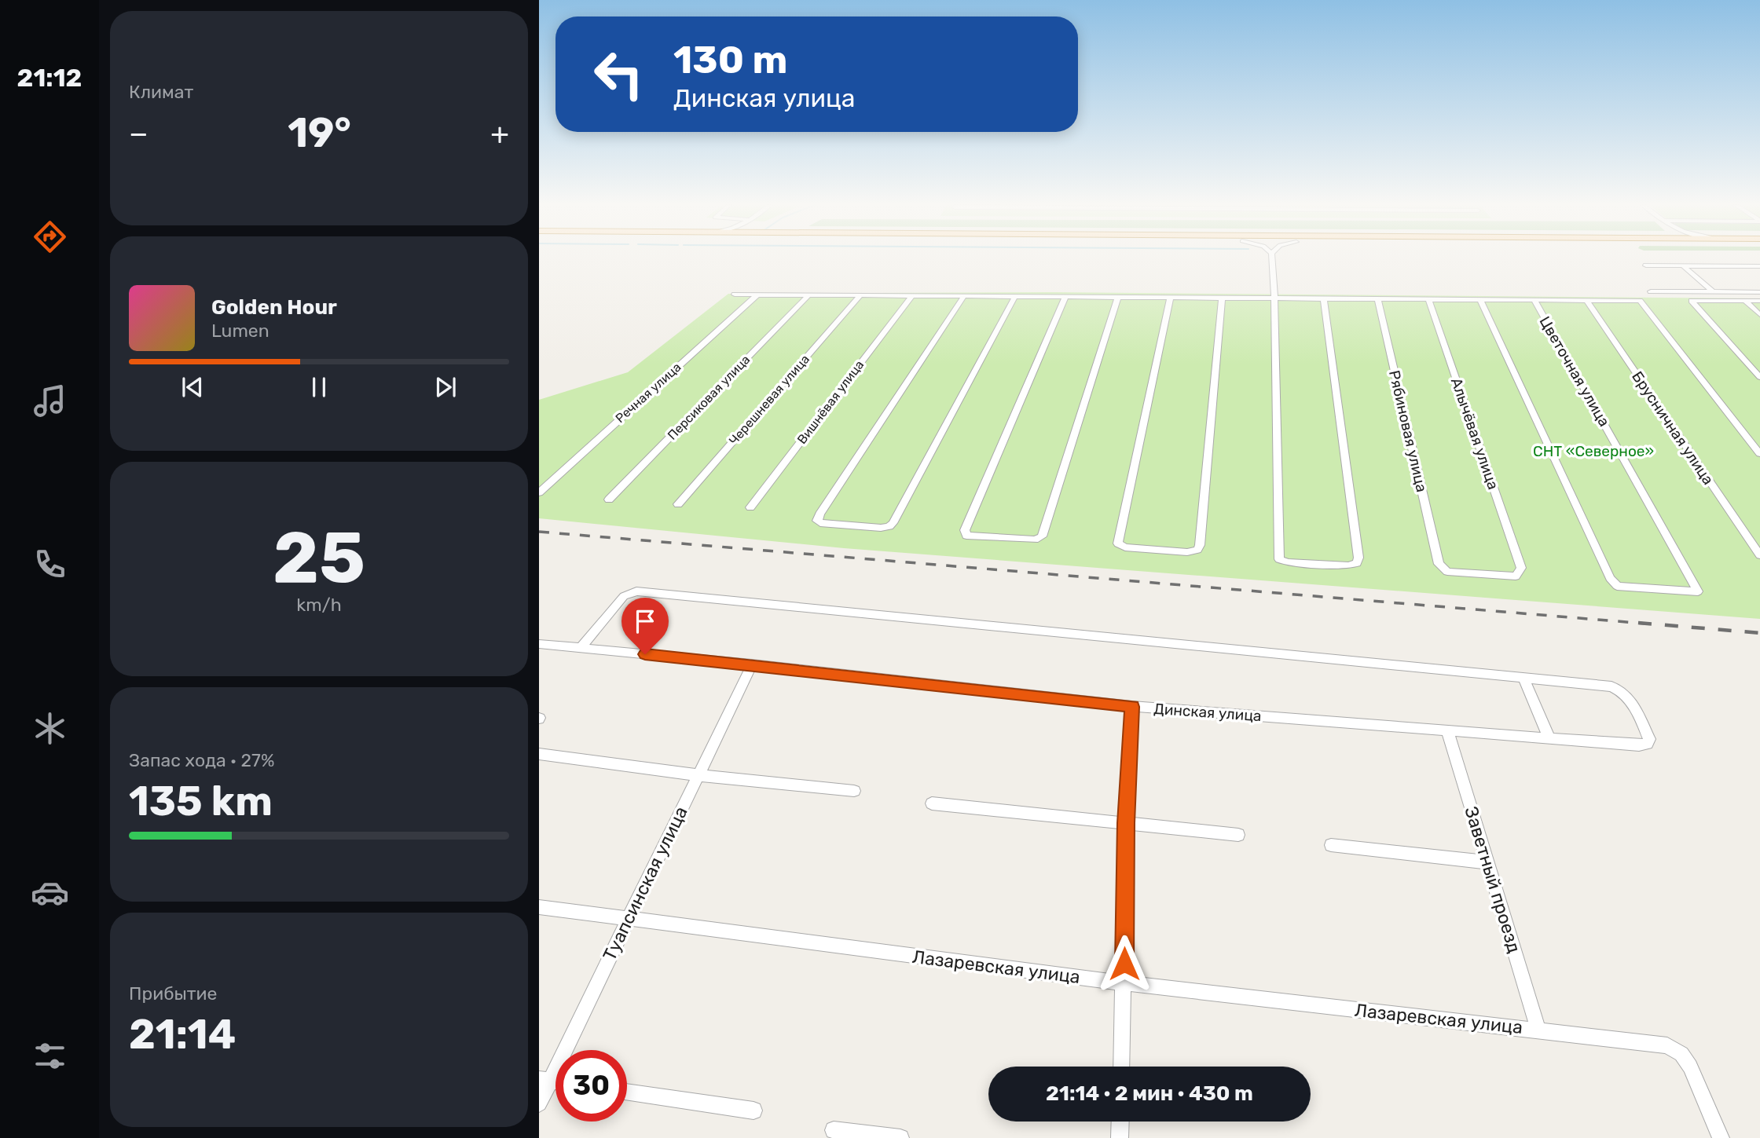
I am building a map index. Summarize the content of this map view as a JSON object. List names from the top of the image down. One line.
{"streets":{"street":["Цветочная улица","Речная улица","Персиковая улица","Черешневая улица","Вишнёвая улица","Брусничная улица","Рябиновая улица","Алычёвая улица","Динская улица","Заветный проезд","Туапсинская улица","Лазаревская улица"]},"crossings":[["Рябиновая улица","Алычёвая улица"],["Динская улица","Заветный проезд"],["Динская улица","Туапсинская улица"],["Заветный проезд","Лазаревская улица"],["Туапсинская улица","Лазаревская улица"]],"parks":["СНТ «Северное»"],"page":{"tabs":"21:12","tile":["Климат",["25","km/h"],["Запас хода · 27%","135 km"],["Прибытие","21:14"]],"turn":["130 m","Динская улица"],"heat":["−","19°","+"],"song":["Golden Hour","Lumen"],"limit":"30","trip":"21:14 · 2 мин · 430 m"}}
